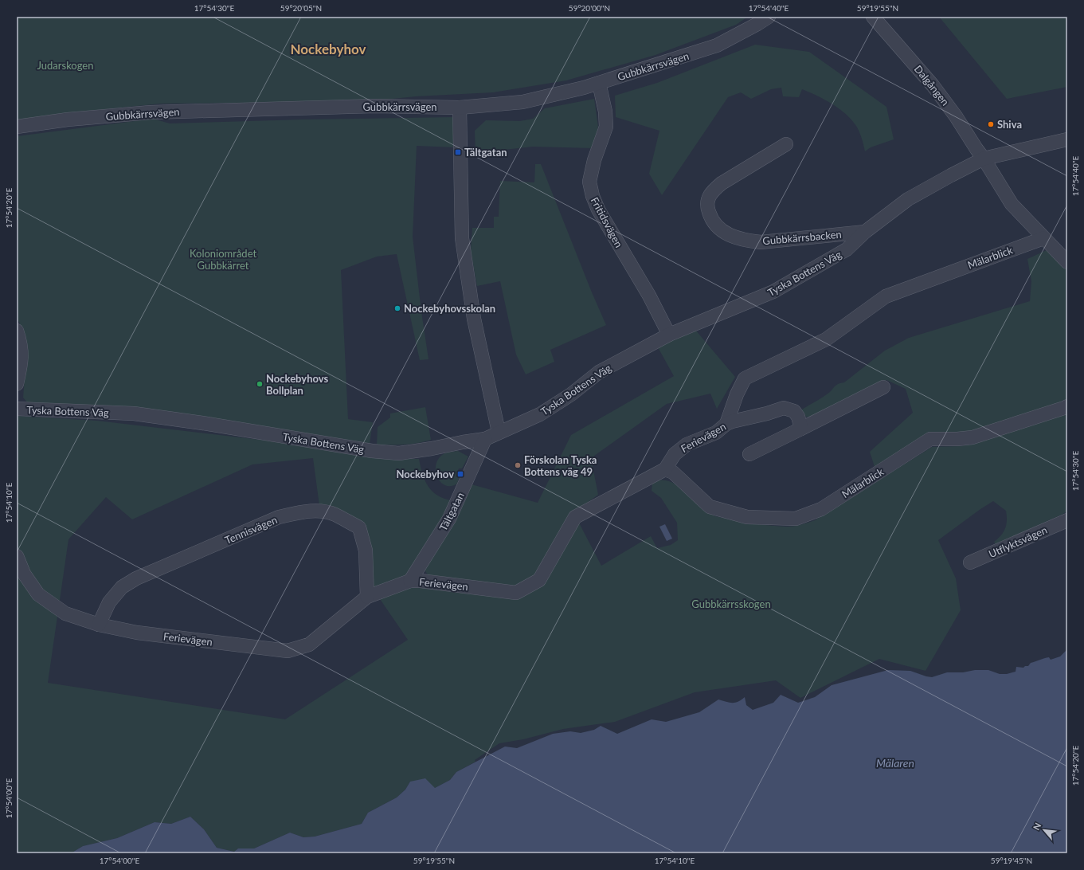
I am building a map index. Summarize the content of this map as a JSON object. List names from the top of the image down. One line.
{"streets":{"street":["Gubbkärrsvägen","Dalgången","Fritidsvägen","Gubbkärrsbacken","Mälarblick","Tyska Bottens Väg","Ferievägen","Tältgatan","Tennisvägen","Utflyktsvägen"]},"crossings":[["Gubbkärrsvägen","Fritidsvägen"],["Dalgången","Tyska Bottens Väg"],["Fritidsvägen","Tyska Bottens Väg"],["Gubbkärrsbacken","Tyska Bottens Väg"],["Mälarblick","Ferievägen"],["Tyska Bottens Väg","Tältgatan"],["Ferievägen","Tältgatan"],["Ferievägen","Tennisvägen"]],"districts":["Nockebyhov"],"water":["Mälaren"],"parks":["Judarskogen","Koloniområdet Gubbkärret","Gubbkärrsskogen"],"places":{"other":["Shiva","Nockebyhovsskolan","Nockebyhovs Bollplan","Förskolan Tyska Bottens väg 49"],"transit":["Tältgatan","Nockebyhov"]},"north":"top left","coordinates":["17°54'30\"E","59°20'05\"N","59°20'00\"N","17°54'40\"E","59°19'55\"N","17°54'20\"E","17°54'10\"E","17°54'00\"E","59°19'45\"N"]}
